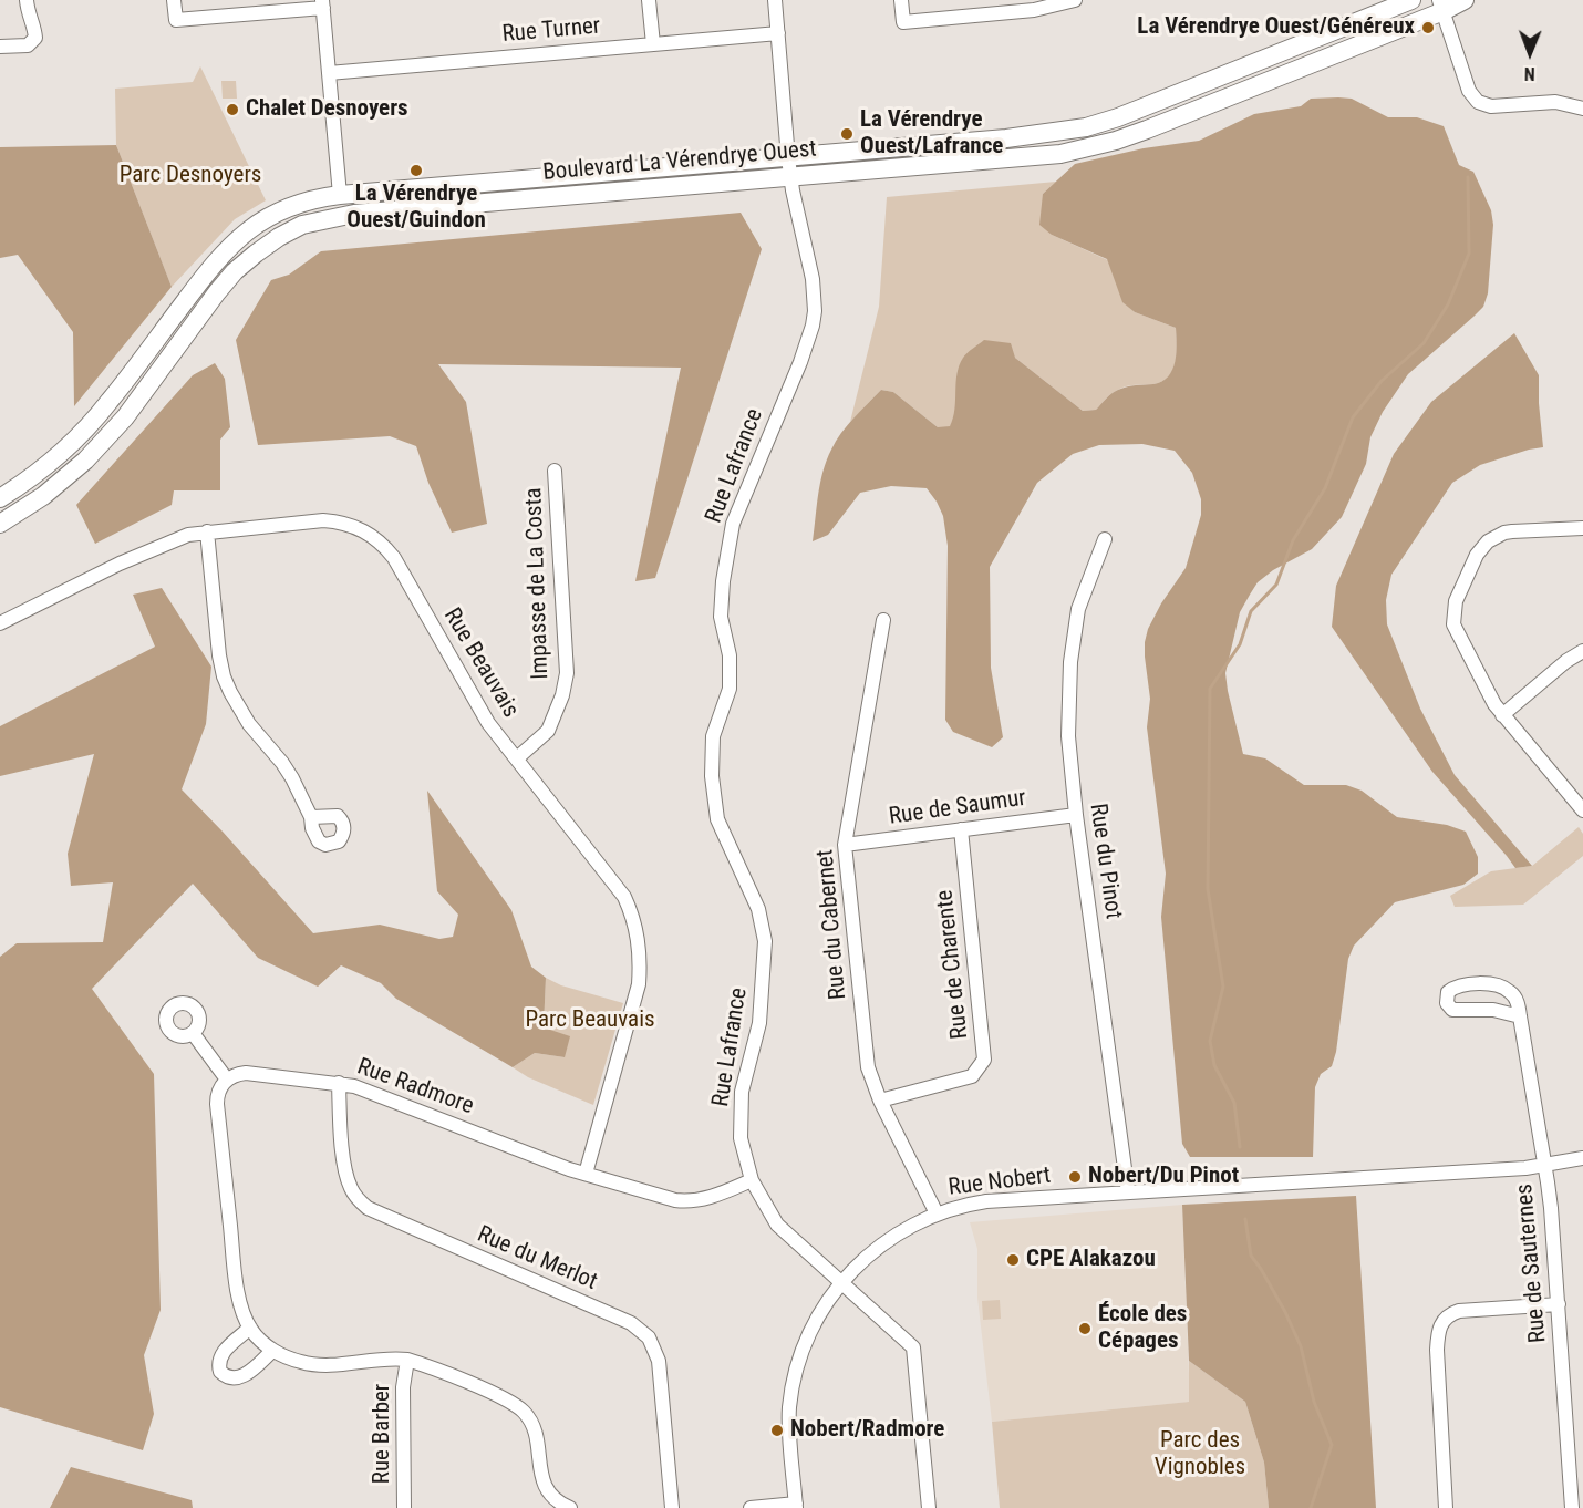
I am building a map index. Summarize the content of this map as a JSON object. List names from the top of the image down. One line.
{"streets":{"main road":["Boulevard La Vérendrye Ouest"],"street":["Rue Turner","Rue Lafrance","Impasse de La Costa","Rue Beauvais","Rue de Saumur","Rue du Pinot","Rue du Cabernet","Rue de Charente","Rue Radmore","Rue Nobert","Rue du Merlot","Rue de Sauternes","Rue Barber"]},"crossings":[["Rue Turner","Rue Lafrance"],["Boulevard La Vérendrye Ouest","Rue Lafrance"],["Rue Lafrance","Rue Radmore"],["Rue Lafrance","Rue Nobert"],["Impasse de La Costa","Rue Beauvais"],["Rue Beauvais","Rue Radmore"],["Rue de Saumur","Rue du Pinot"],["Rue de Saumur","Rue du Cabernet"],["Rue de Saumur","Rue de Charente"],["Rue du Pinot","Rue Nobert"],["Rue du Cabernet","Rue de Charente"],["Rue du Cabernet","Rue Nobert"],["Rue Radmore","Rue du Merlot"],["Rue Nobert","Rue de Sauternes"]],"parks":["Parc Desnoyers","Parc Beauvais","Parc des Vignobles"],"places":["La Vérendrye Ouest/Généreux","Chalet Desnoyers","La Vérendrye Ouest/Lafrance","La Vérendrye Ouest/Guindon","Nobert/Du Pinot","CPE Alakazou","École des Cépages","Nobert/Radmore"],"north":"bottom"}
